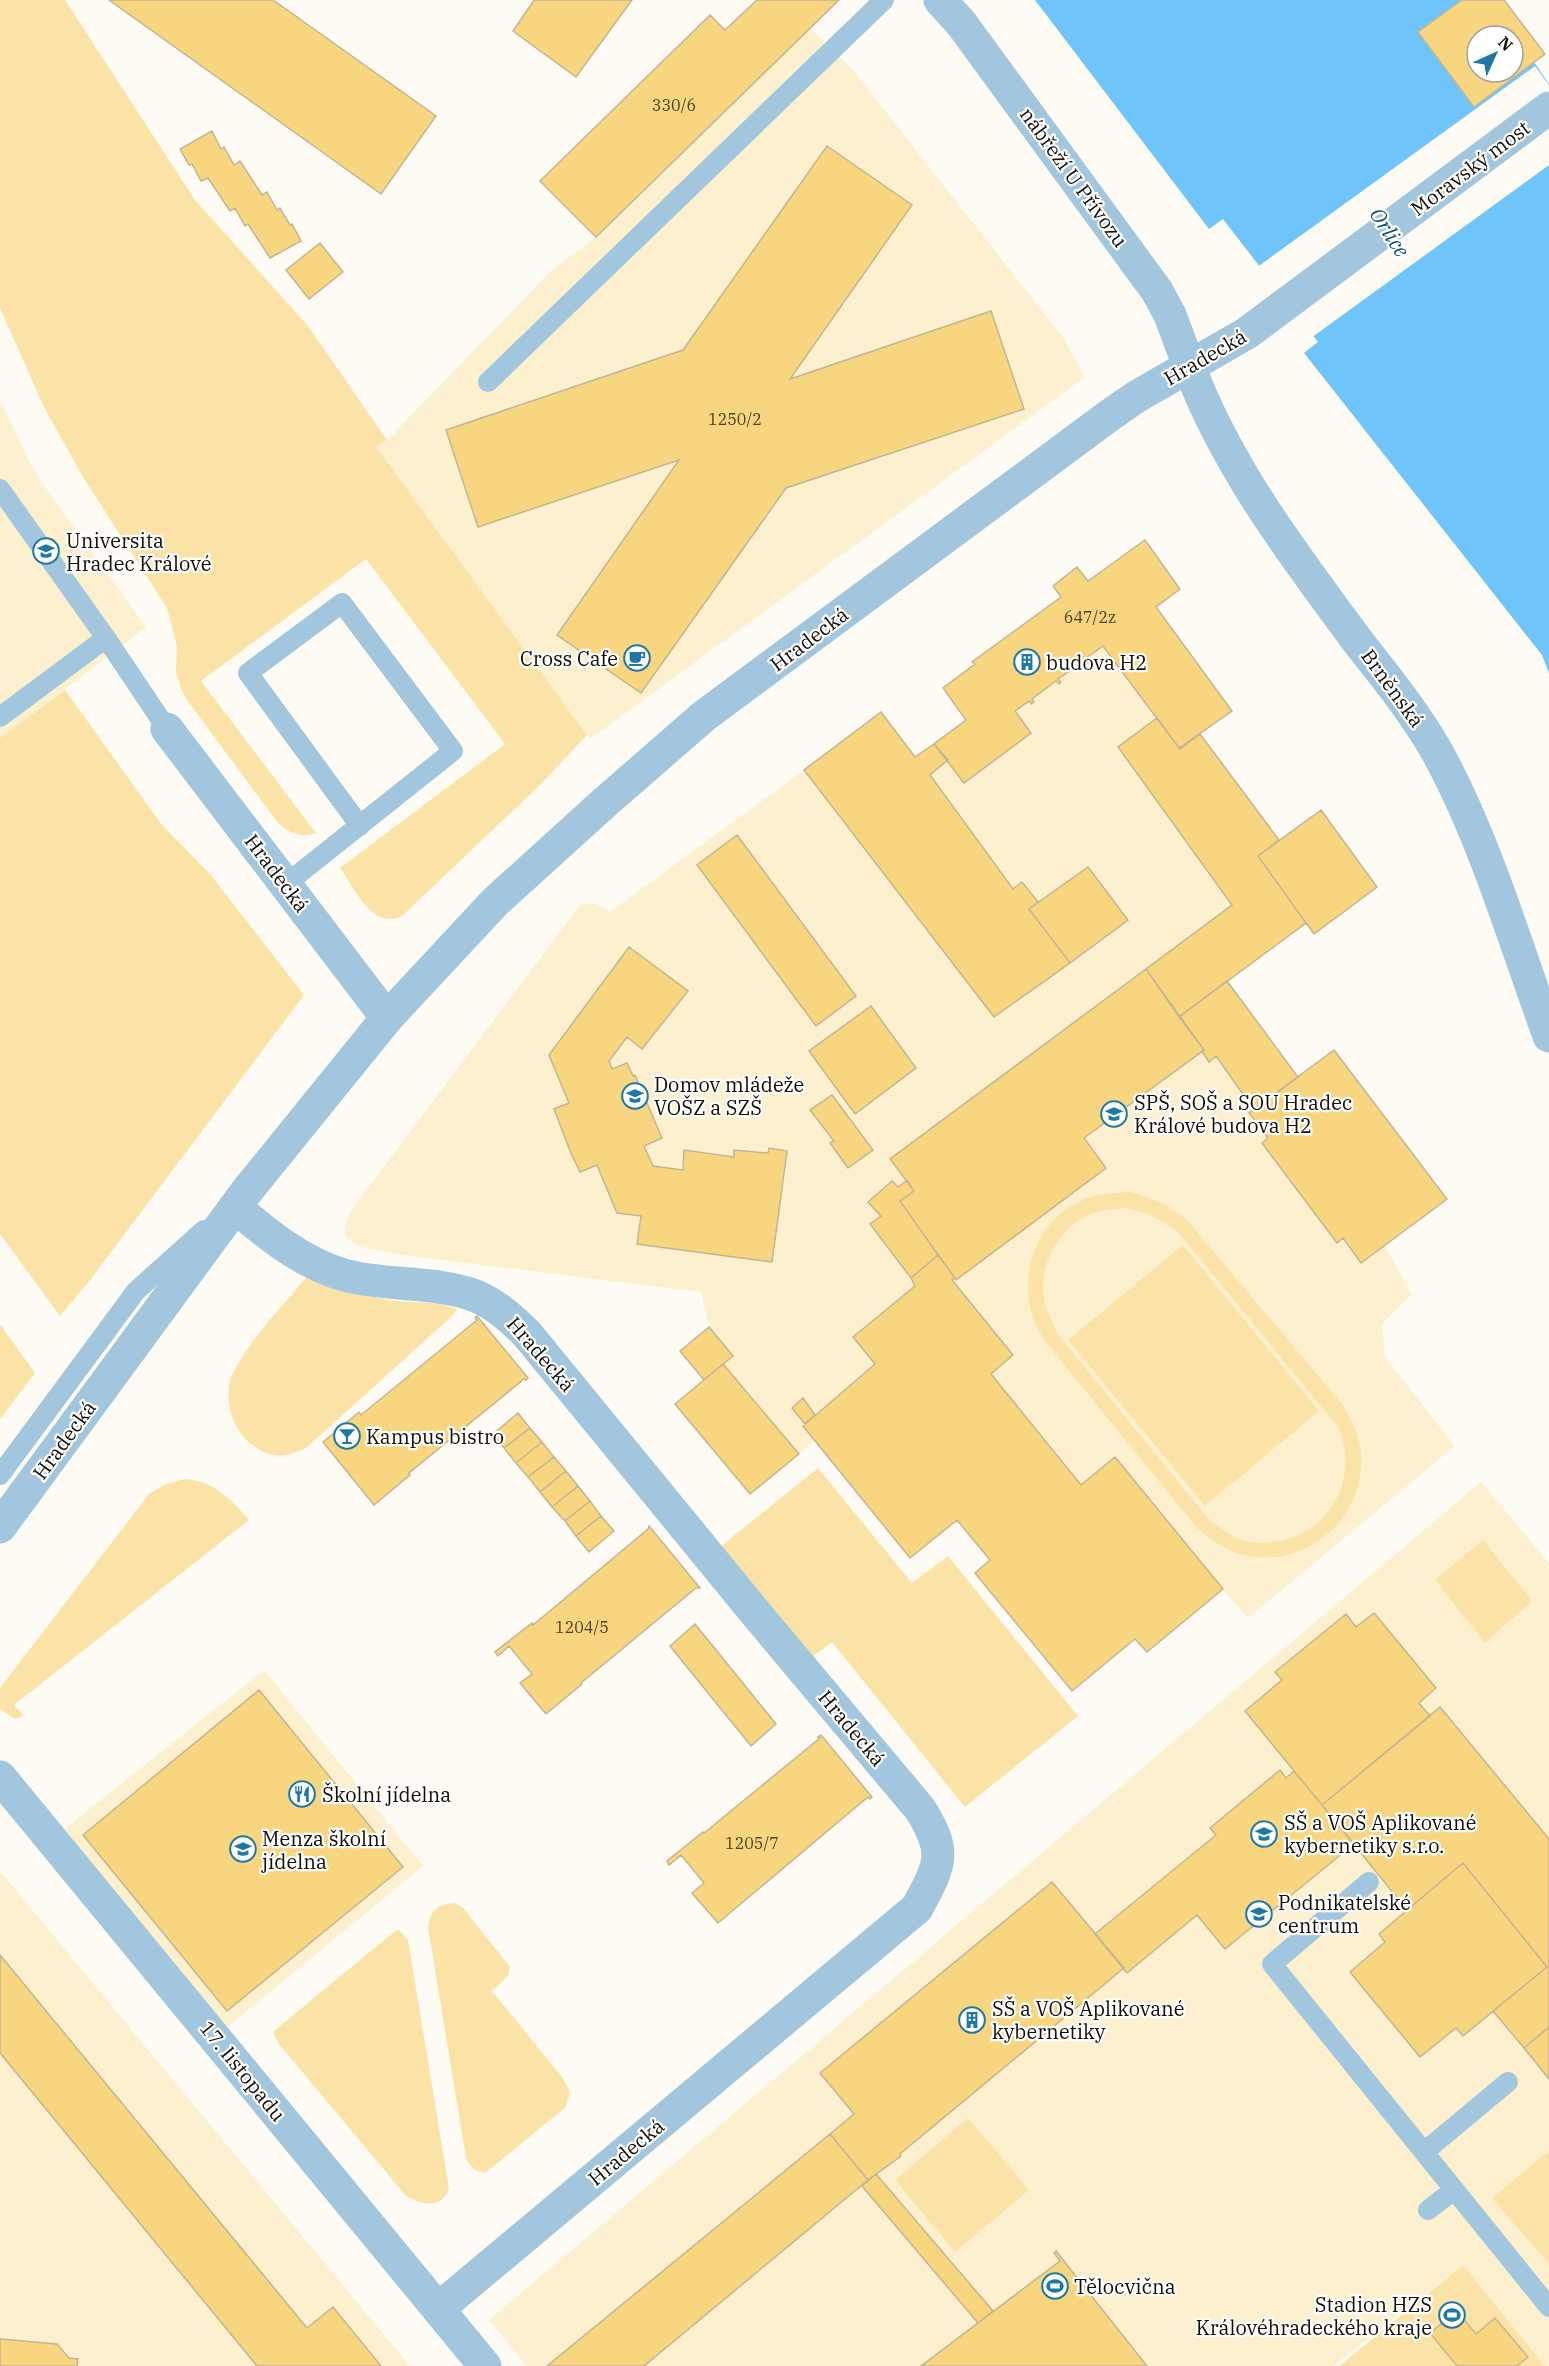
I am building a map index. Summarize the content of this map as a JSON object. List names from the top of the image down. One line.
{"streets":{"street":["Moravský most","nábřeží U Přívozu","Hradecká","Brněnská","17. listopadu"]},"crossings":[["Moravský most","Hradecká"],["nábřeží U Přívozu","Hradecká"],["nábřeží U Přívozu","Brněnská"],["Hradecká","Brněnská"],["Hradecká","17. listopadu"]],"water":["Orlice"],"places":{"school or university":["Universita Hradec Králové","Domov mládeže VOŠZ a SZŠ","SPŠ, SOŠ a SOU Hradec Králové budova H2","SŠ a VOŠ Aplikované kybernetiky s.r.o.","Menza školní jídelna","Podnikatelské centrum"],"cafe":["Cross Cafe"],"building":["budova H2","SŠ a VOŠ Aplikované kybernetiky"],"bar":["Kampus bistro"],"restaurant":["Školní jídelna"],"sports":["Tělocvična","Stadion HZS Královéhradeckého kraje"]},"house_numbers":["330/6","1250/2","647/2z","1204/5","1205/7"],"north":"top right"}
